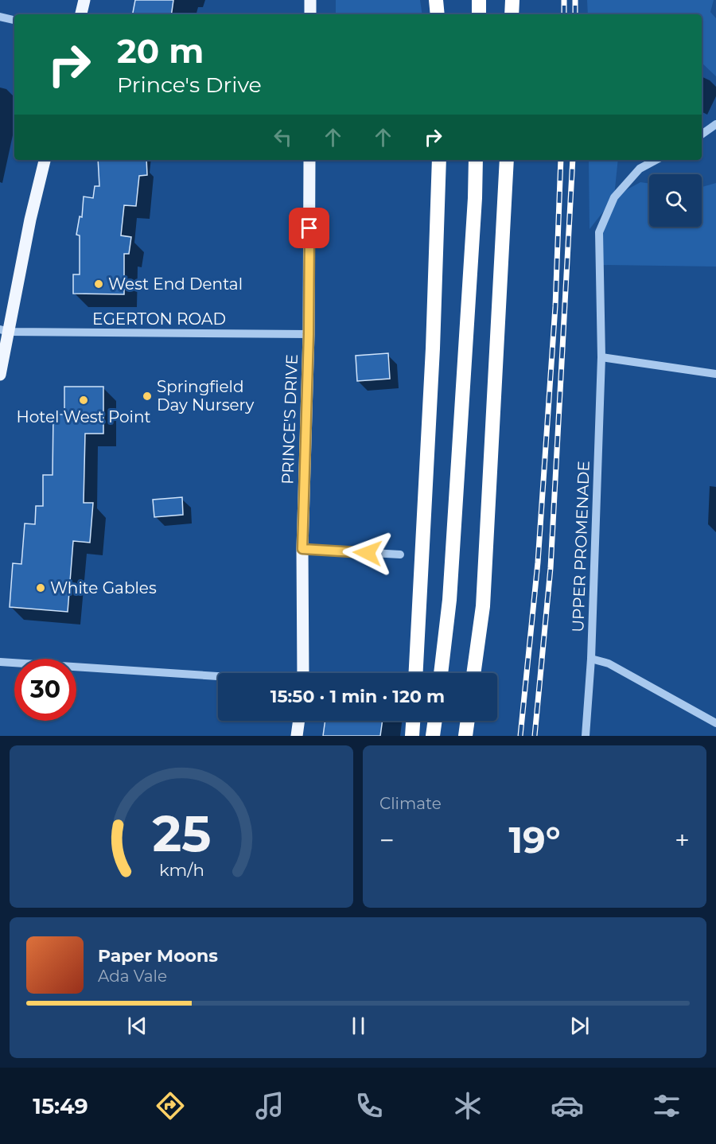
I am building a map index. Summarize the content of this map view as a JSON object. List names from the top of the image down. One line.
{"streets":{"main road":["PRINCE'S DRIVE"],"street":["EGERTON ROAD","UPPER PROMENADE"]},"crossings":[["EGERTON ROAD","PRINCE'S DRIVE"]],"places":["West End Dental","Springfield Day Nursery","Hotel West Point","White Gables"],"page":{"turn":["20 m","Prince's Drive"],"limit":"30","trip":"15:50 · 1 min · 120 m","tile":"Climate","heat":["−","19°","+"],"song":["Paper Moons","Ada Vale"],"tabs":"15:49","gauge":["25","km/h"]}}
